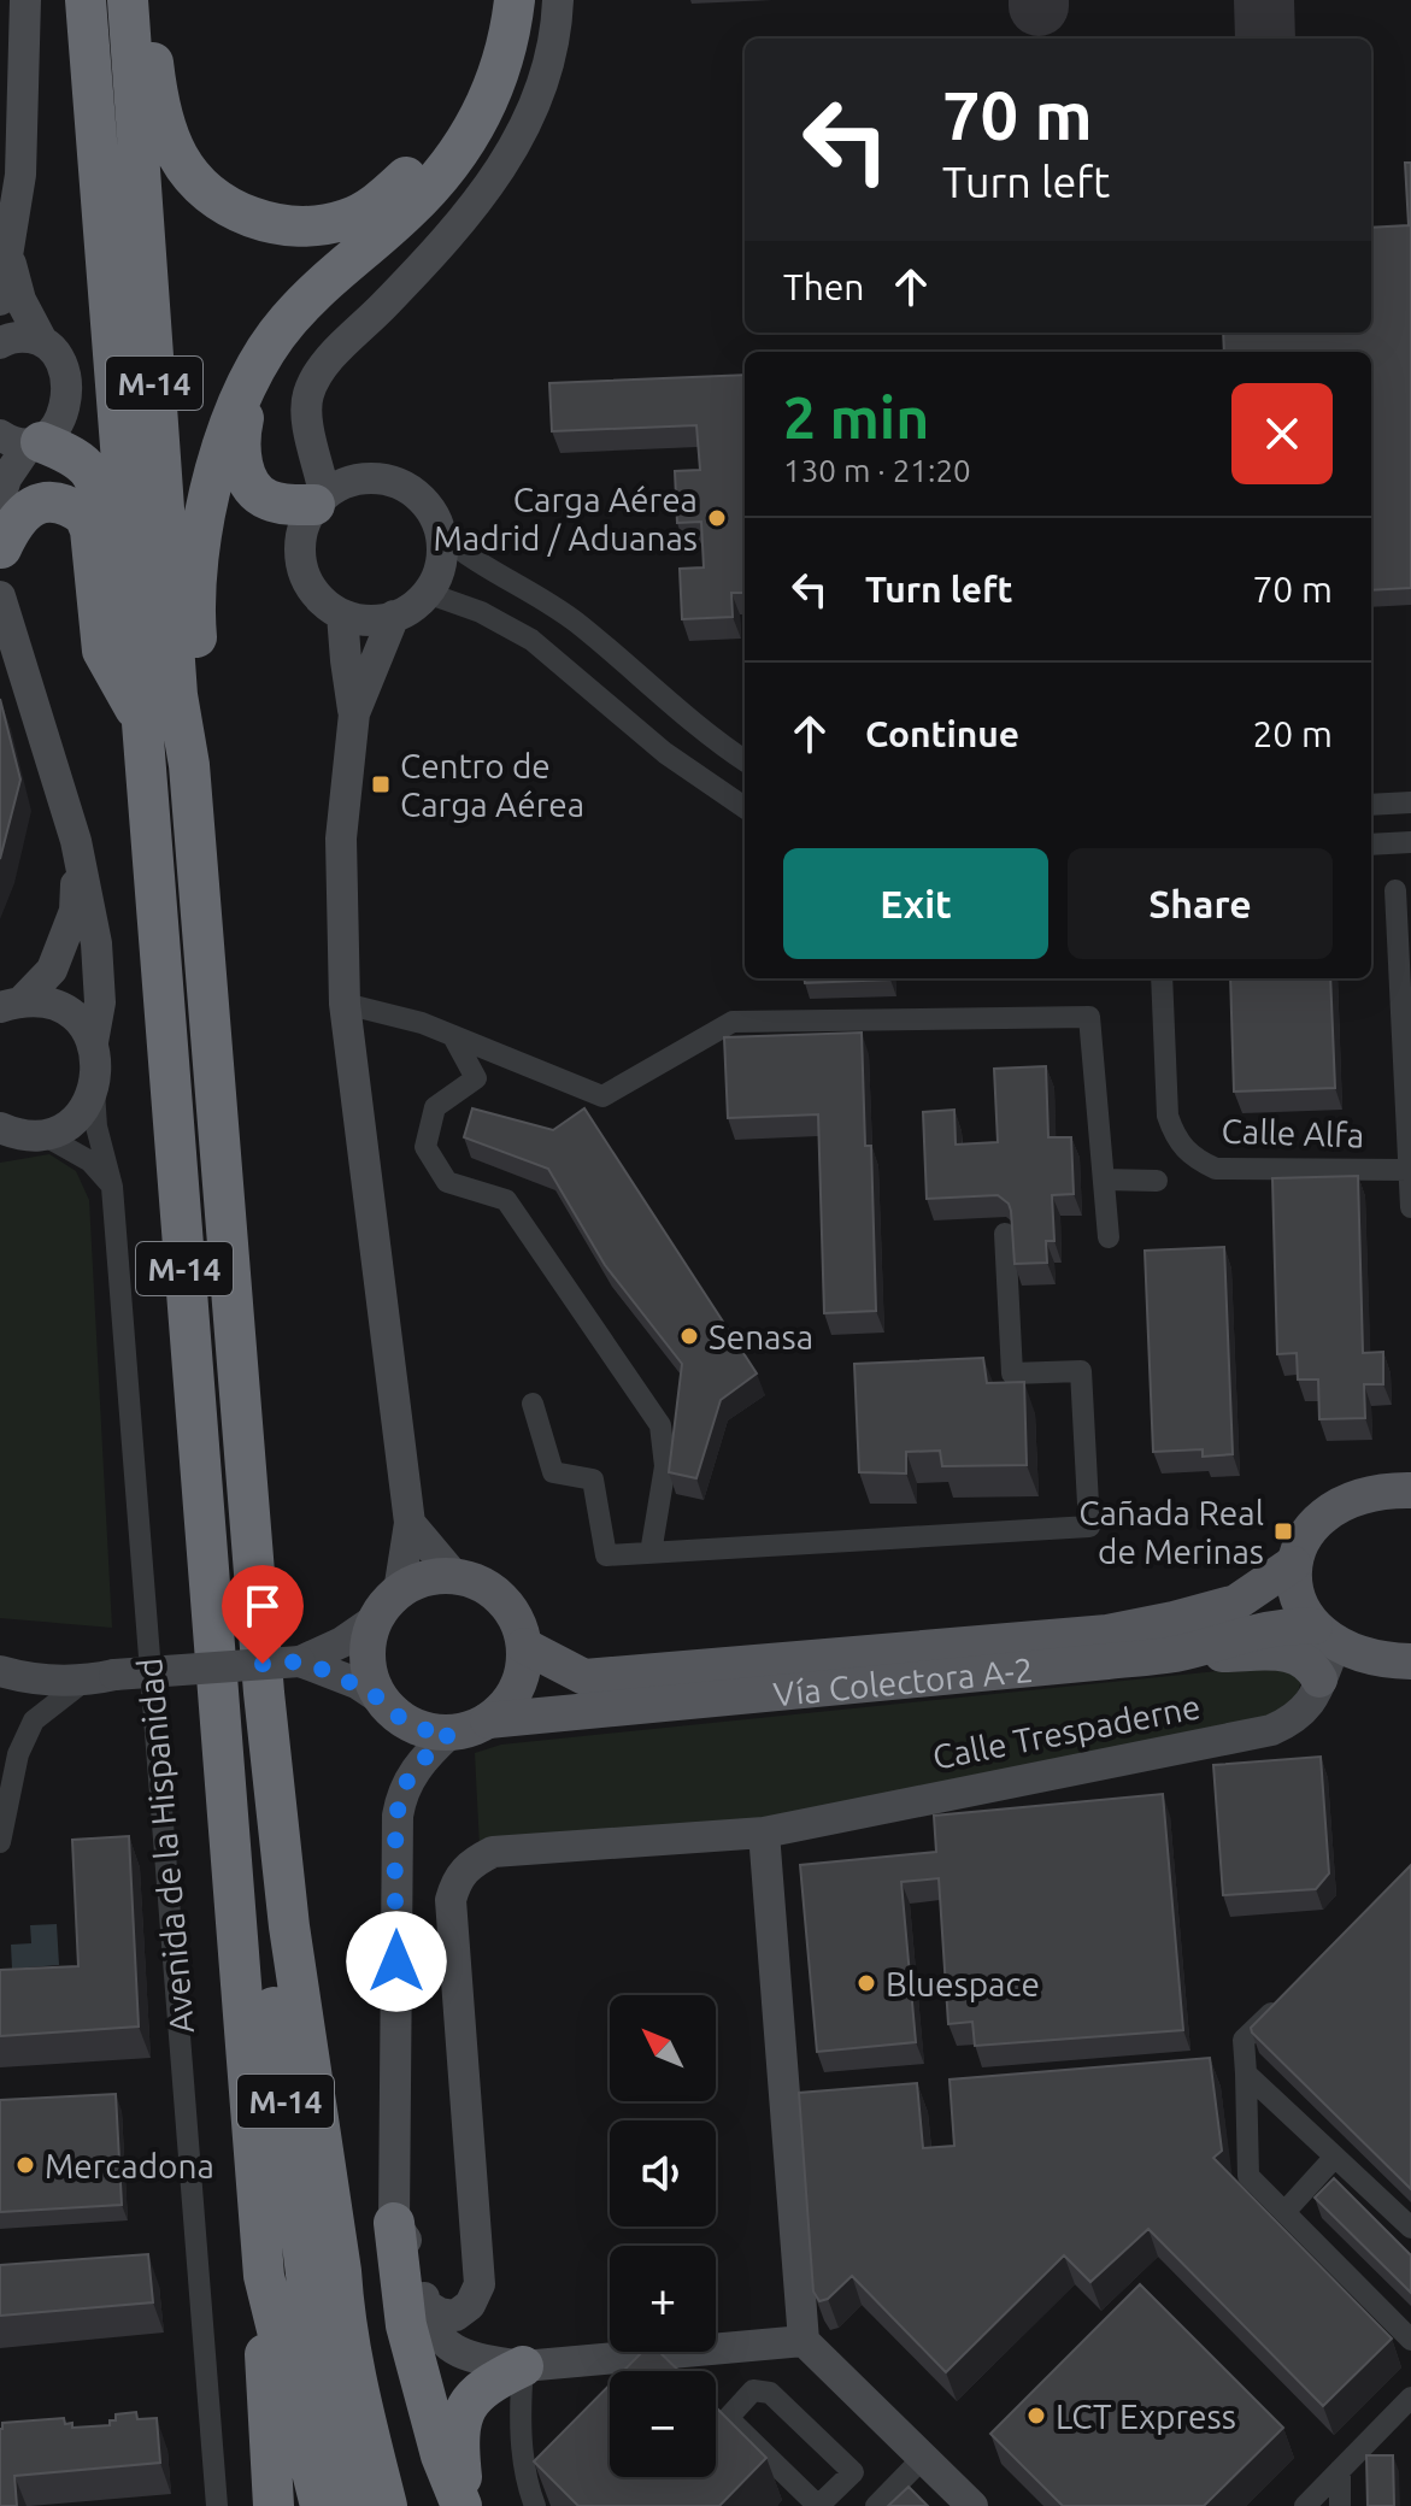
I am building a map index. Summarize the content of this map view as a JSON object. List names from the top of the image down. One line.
{"streets":{"highway":["M-14"],"main road":["Vía Colectora A-2"],"street":["Calle Alfa","Calle Trespaderne","Avenida de la Hispanidad"]},"crossings":[["Vía Colectora A-2","Calle Trespaderne"]],"places":{"other":["Carga Aérea Madrid / Aduanas","Senasa","Bluespace","Mercadona","LCT Express"],"transit":["Centro de Carga Aérea","Cañada Real de Merinas"]},"north":"top left","page":{"turn":["70 m","Turn left"],"then":"Then","heading":["2 min","130 m · 21:20"],"list":[{"name":"Turn left","value":"70 m"},{"name":"Continue","value":"20 m"}],"buttons":["Exit","Share"],"map_buttons":["+","−"]}}
